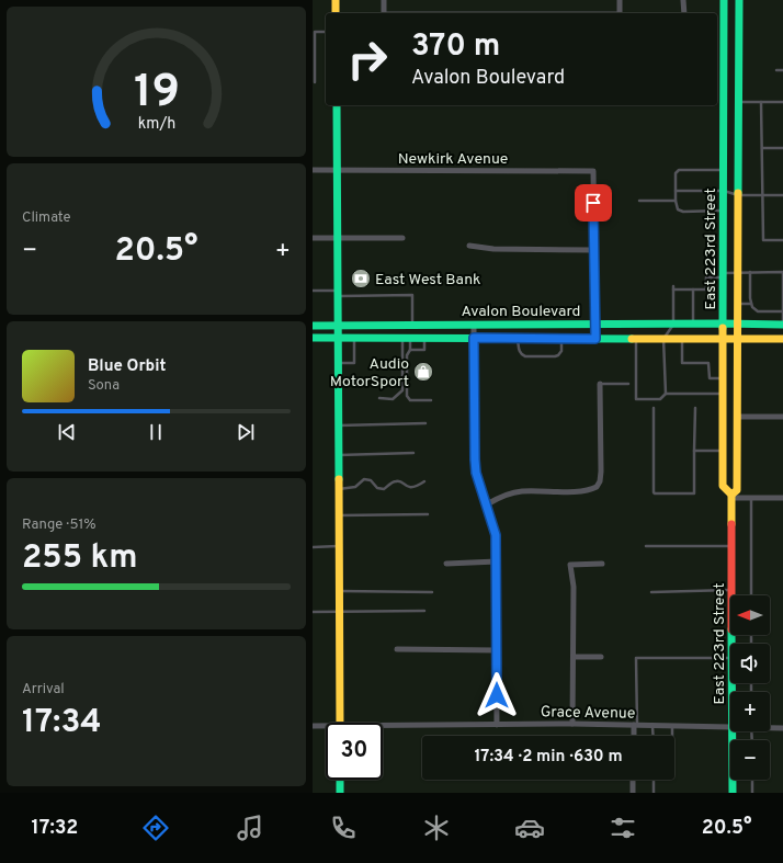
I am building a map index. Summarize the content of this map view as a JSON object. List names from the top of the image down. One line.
{"streets":{"main road":["East 223rd Street","Avalon Boulevard"],"street":["Newkirk Avenue","Grace Avenue"]},"crossings":[["East 223rd Street","Avalon Boulevard"]],"places":{"bank":["East West Bank"],"shop":["Audio MotorSport"]},"north":"left","page":{"turn":["370 m","Avalon Boulevard"],"tile":["Climate",["Range · 51%","255 km"],["Arrival","17:34"]],"heat":["−","20.5°","+"],"song":["Blue Orbit","Sona"],"map_buttons":["+","−"],"limit":"30","trip":"17:34 · 2 min · 630 m","tabs":["17:32","20.5°"],"gauge":["19","km/h"]}}
